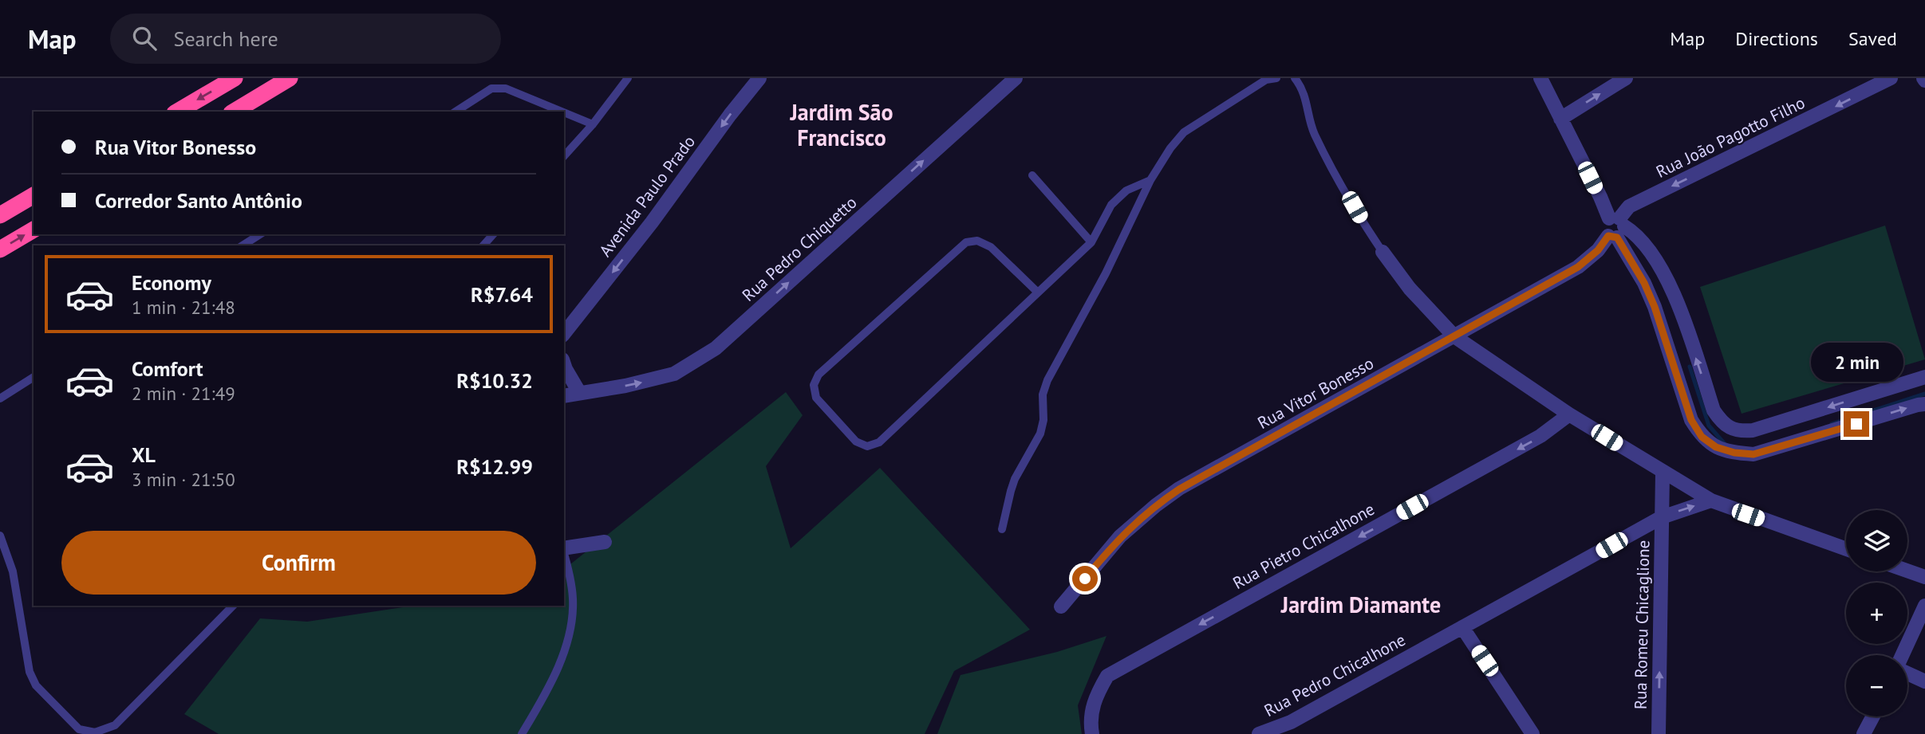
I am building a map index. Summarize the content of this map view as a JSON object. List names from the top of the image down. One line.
{"streets":{"street":["Rua João Pagotto Filho","Avenida Paulo Prado","Rua Pedro Chiquetto","Rua Vitor Bonesso","Rua Pietro Chicalhone","Rua Romeu Chicaglione","Rua Pedro Chicalhone"]},"crossings":[["Rua João Pagotto Filho","Rua Vitor Bonesso"],["Rua Romeu Chicaglione","Rua Pedro Chicalhone"]],"one_way":["Rua João Pagotto Filho","Avenida Paulo Prado","Rua Pedro Chiquetto","Rua Pietro Chicalhone","Rua Romeu Chicaglione"],"districts":["Jardim São Francisco","Jardim Diamante"],"page":{"header":"Map","search":"Search here","nav":["Map","Directions","Saved"],"banner":["Rua Vitor Bonesso","Corredor Santo Antônio"],"list":[{"name":"Economy","note":"1 min · 21:48","value":"R$7.64"},{"name":"Comfort","note":"2 min · 21:49","value":"R$10.32"},{"name":"XL","note":"3 min · 21:50","value":"R$12.99"}],"bubble":"2 min","map_buttons":["+","−"],"buttons":"Confirm"}}
